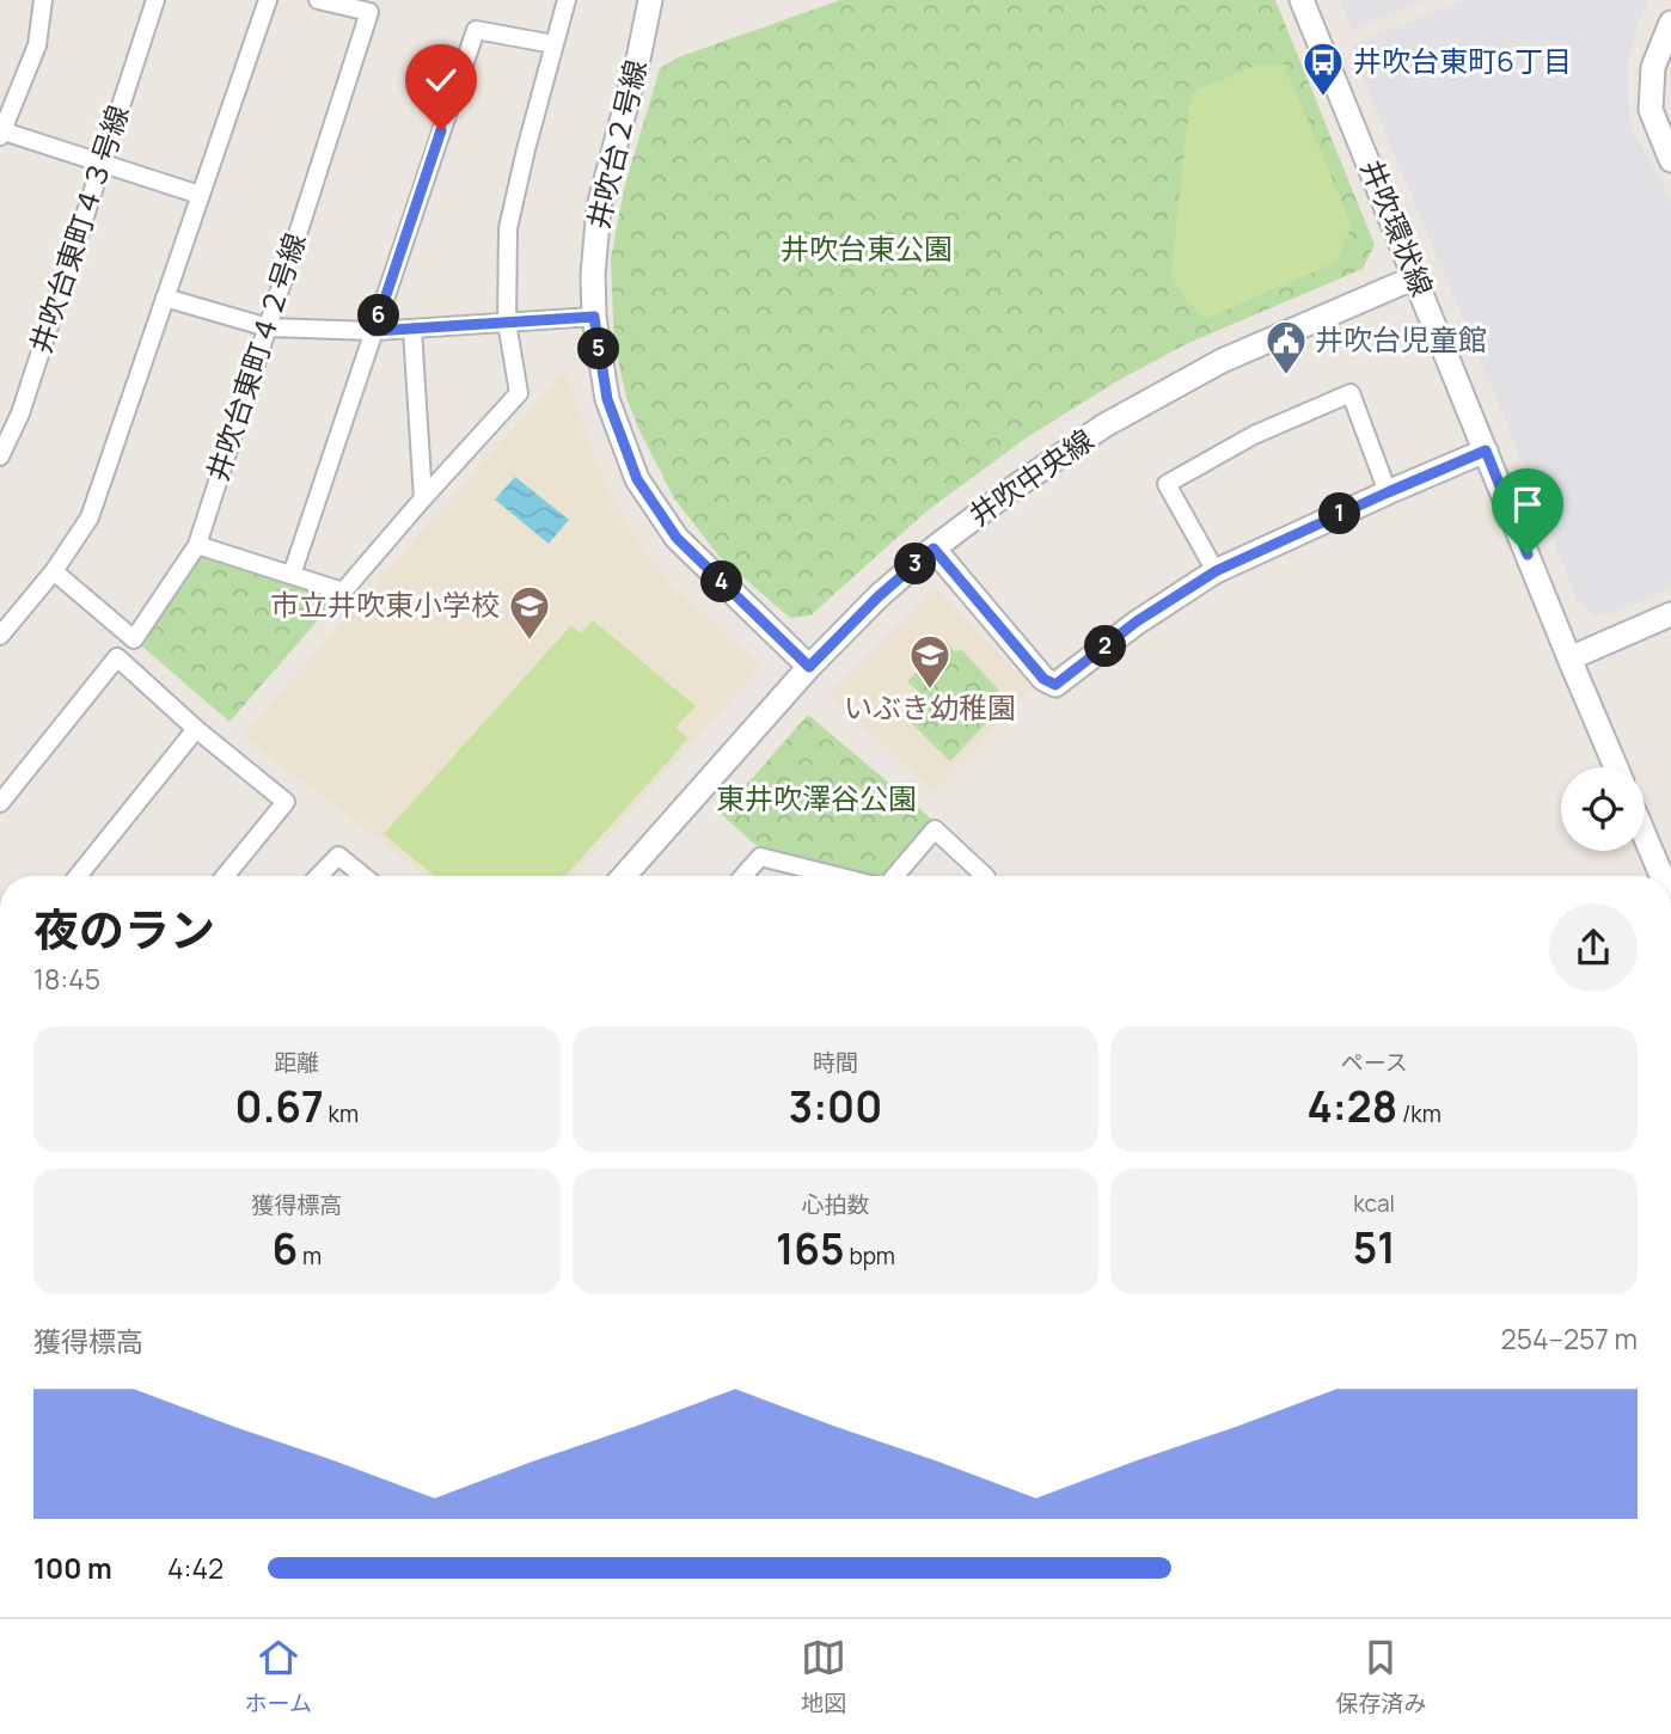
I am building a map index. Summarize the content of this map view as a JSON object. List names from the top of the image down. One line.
{"streets":{"street":["井吹台２号線","井吹環状線","井吹台東町４３号線","井吹台東町４２号線","井吹中央線"]},"crossings":[["井吹台２号線","井吹中央線"],["井吹環状線","井吹中央線"]],"parks":["井吹台東公園","東井吹澤谷公園"],"places":{"bus stop":["井吹台東町6丁目"],"public building":["井吹台児童館"],"school or university":["市立井吹東小学校","いぶき幼稚園"]},"page":{"pins":["6","5","1","3","4","2"],"heading":["夜のラン","18:45"],"stats":[["距離","0.67 km"],["時間","3:00"],["ペース","4:28 /km"],["獲得標高","6 m"],["心拍数","165 bpm"],["kcal","51"]],"chart":["獲得標高","254–257 m"],"list":[{"name":"100 m","note":"4:42"}],"tabs":["ホーム","地図","保存済み"]}}
